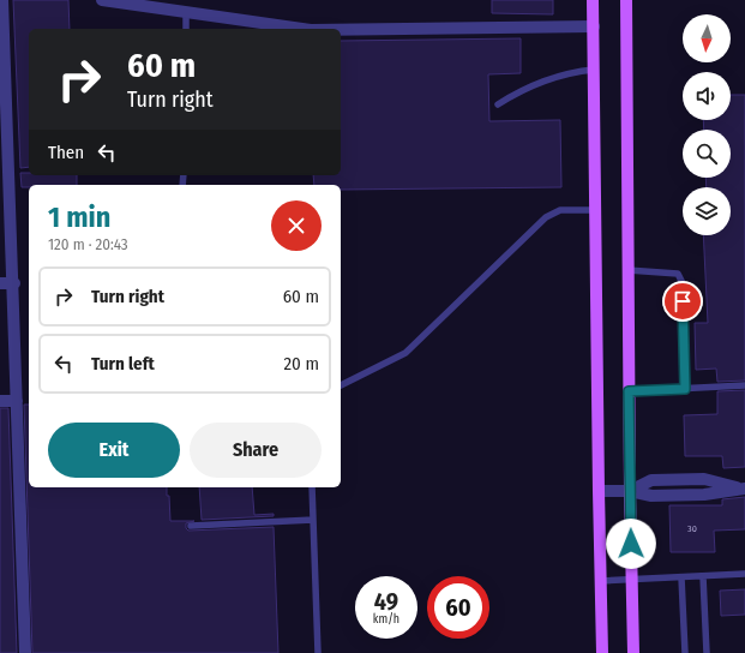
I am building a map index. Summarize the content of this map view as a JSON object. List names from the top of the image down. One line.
{"house_numbers":["30"],"north":"bottom","page":{"turn":["60 m","Turn right"],"then":"Then","heading":["1 min","120 m · 20:43"],"list":[{"name":"Turn right","value":"60 m"},{"name":"Turn left","value":"20 m"}],"buttons":["Exit","Share"],"speed":"49 km/h","limit":"60"}}
